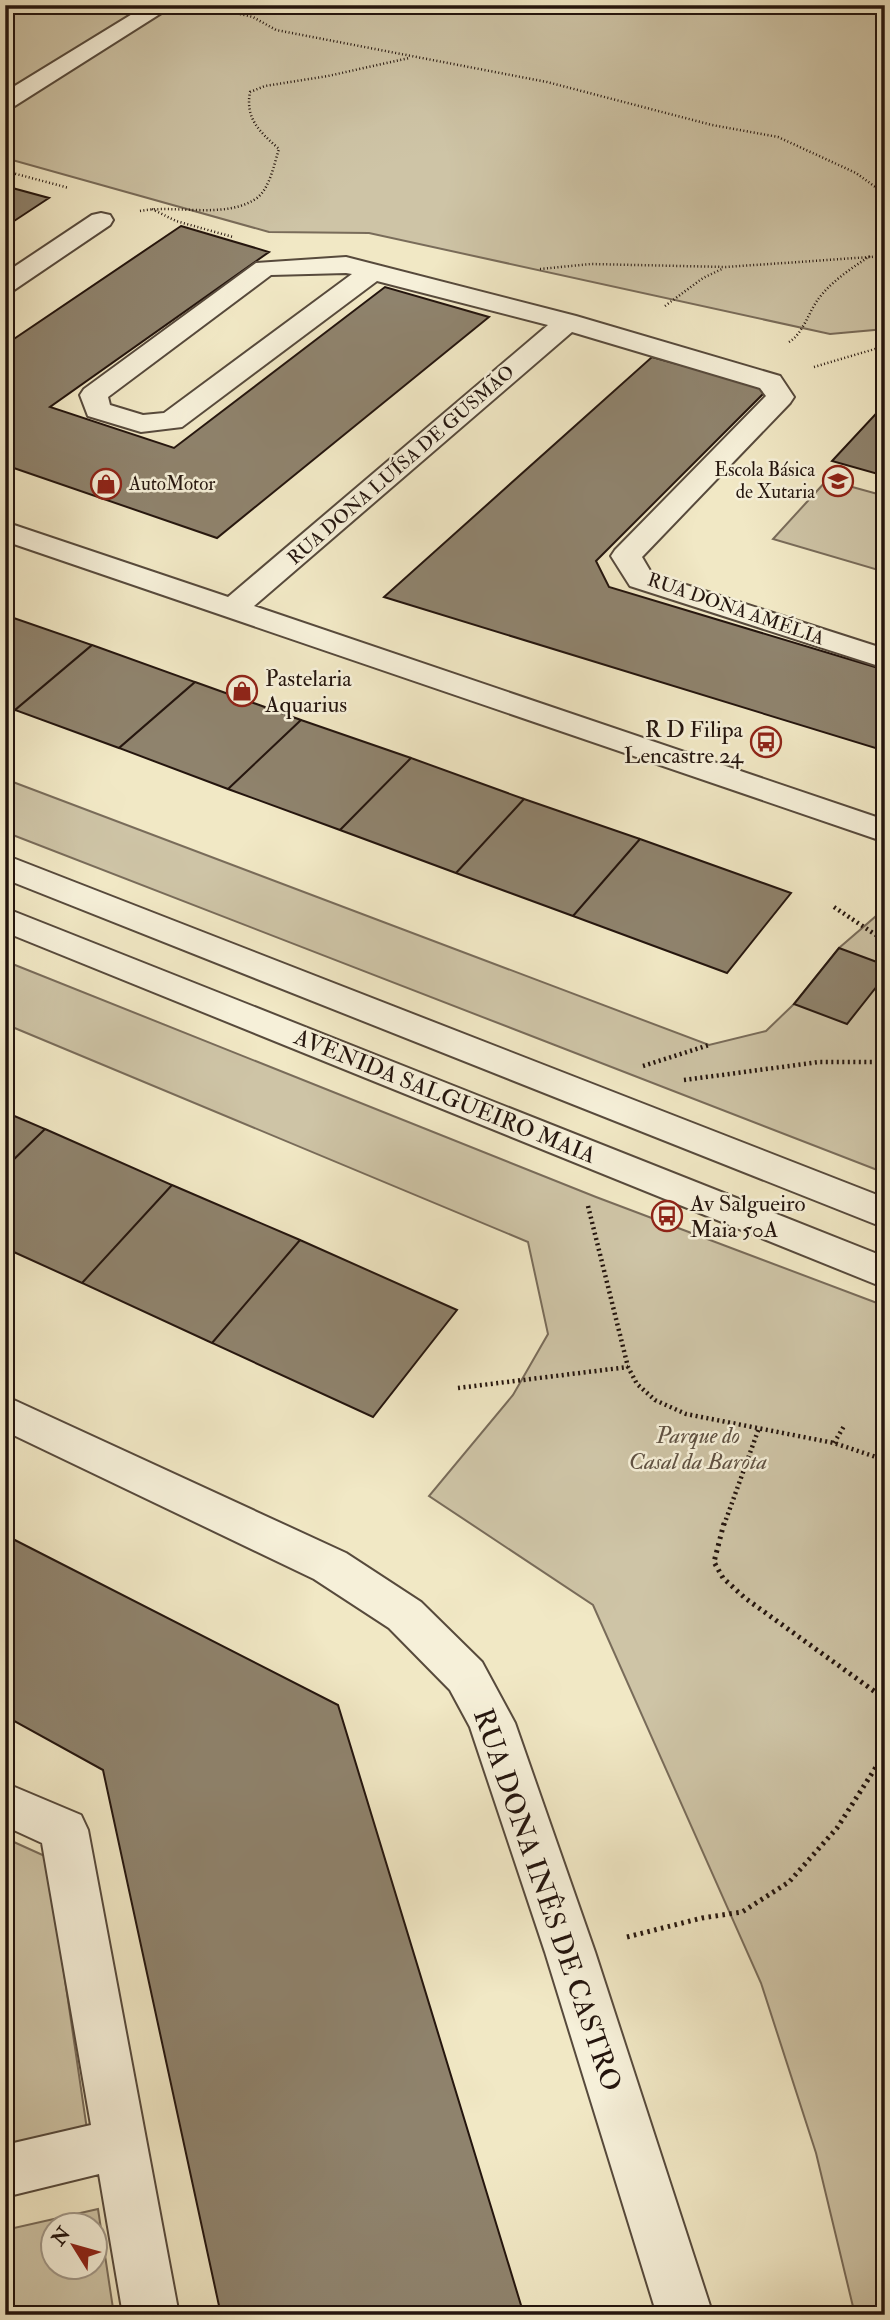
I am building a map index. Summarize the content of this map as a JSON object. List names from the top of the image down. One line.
{"streets":{"street":["RUA DONA LUÍSA DE GUSMÃO","RUA DONA AMÉLIA","AVENIDA SALGUEIRO MAIA","RUA DONA INÊS DE CASTRO"]},"parks":["Parque do Casal da Barota"],"places":{"school or university":["Escola Básica de Xutaria"],"shop":["AutoMotor","Pastelaria Aquarius"],"bus stop":["R D Filipa Lencastre 24","Av Salgueiro Maia 50A"]},"north":"top left"}
